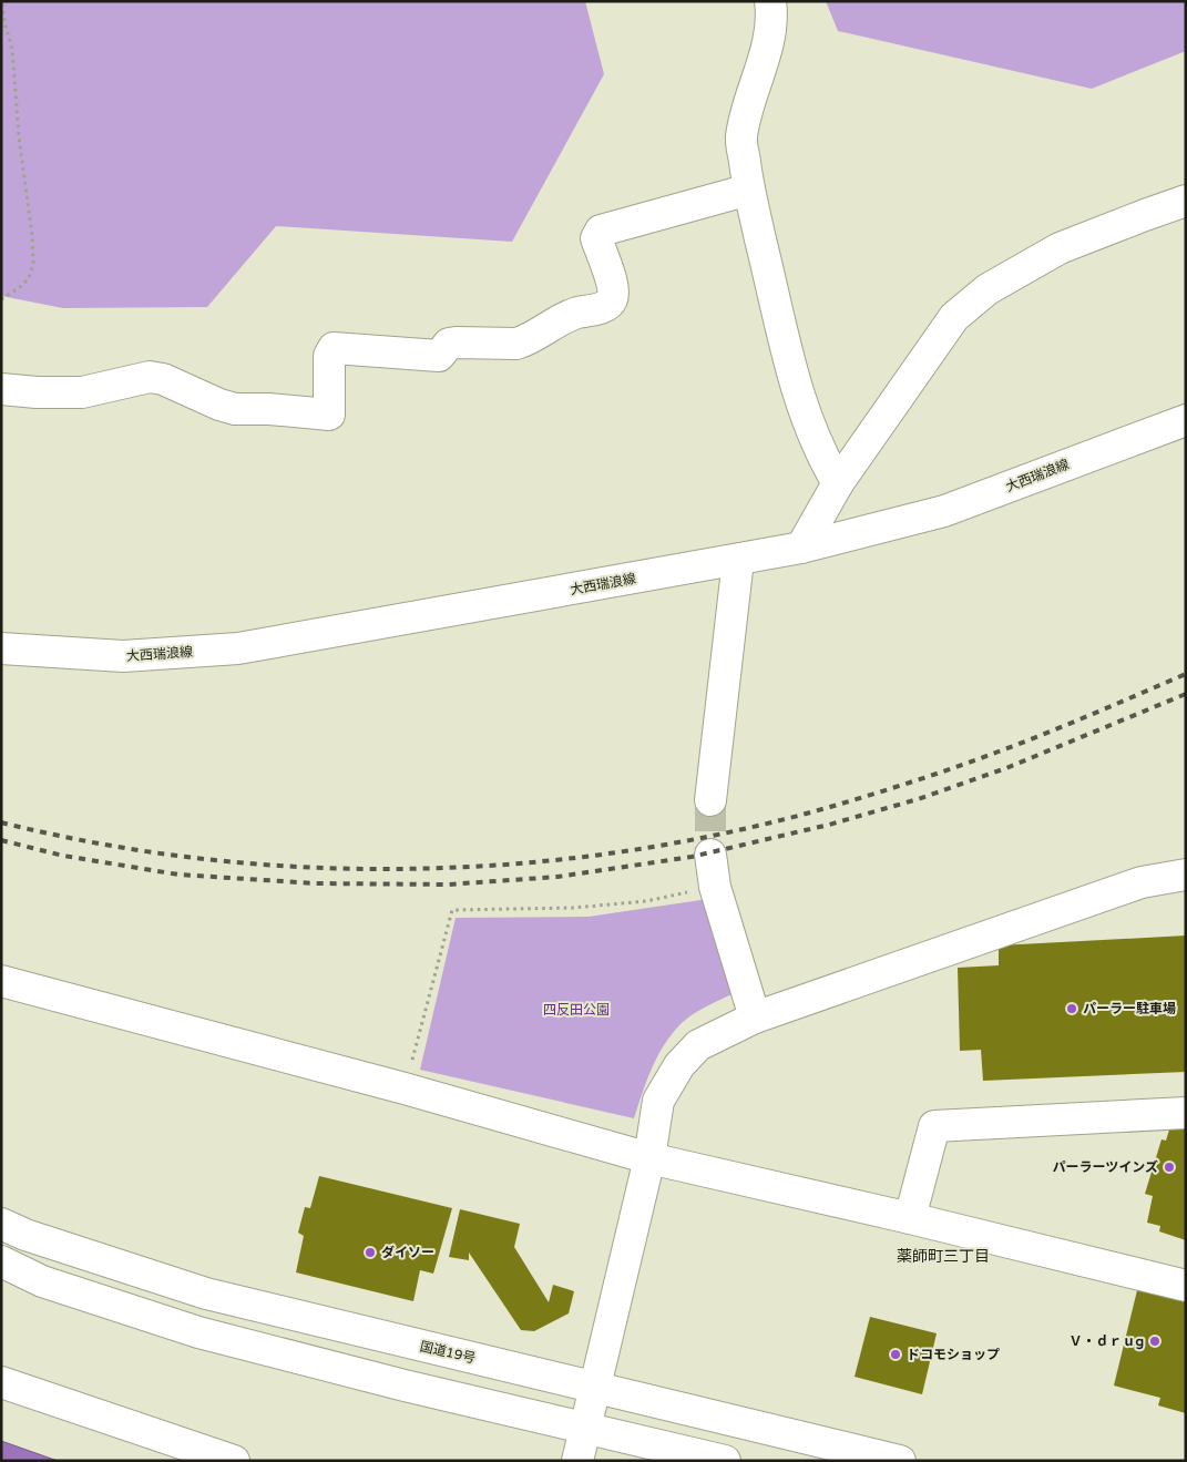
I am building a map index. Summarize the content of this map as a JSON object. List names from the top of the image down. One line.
{"streets":{"main road":["大西瑞浪線","国道19号"]},"districts":["薬師町三丁目"],"parks":["四反田公園"],"places":["パーラー駐車場","パーラーツインズ","ダイソー","Ｖ・ｄｒｕg","ドコモショップ"]}
